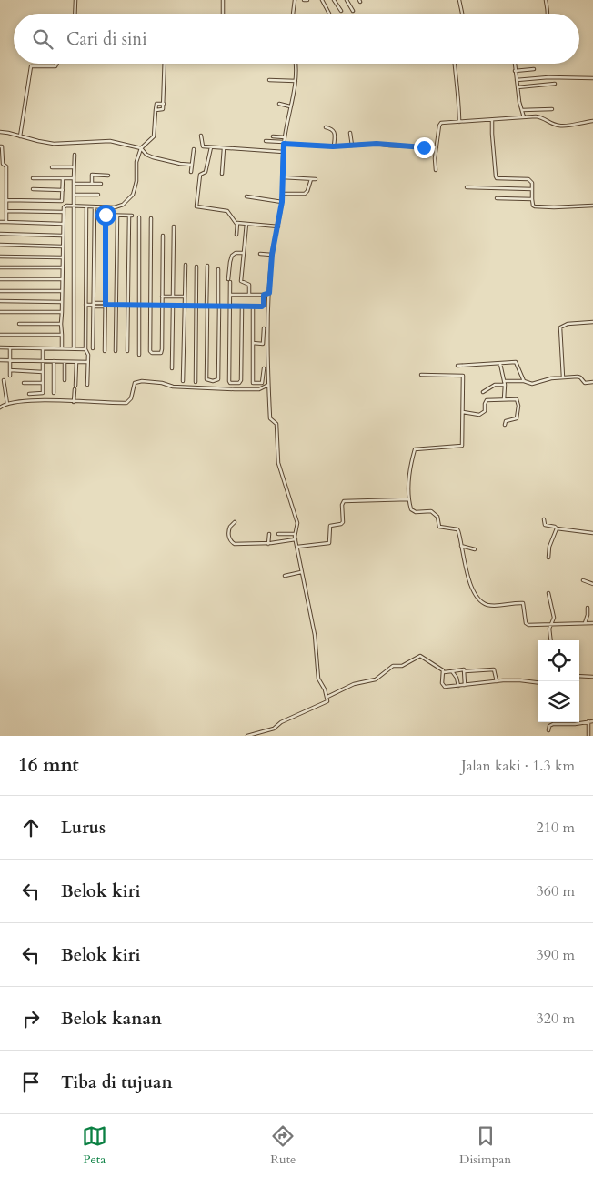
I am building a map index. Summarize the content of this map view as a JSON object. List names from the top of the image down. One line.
{"page":{"search":"Cari di sini","heading":["16 mnt","Jalan kaki · 1.3 km"],"list":[["Lurus","210 m"],["Belok kiri","360 m"],["Belok kiri","390 m"],["Belok kanan","320 m"],"Tiba di tujuan"],"nav":["Peta","Rute","Disimpan"]}}
